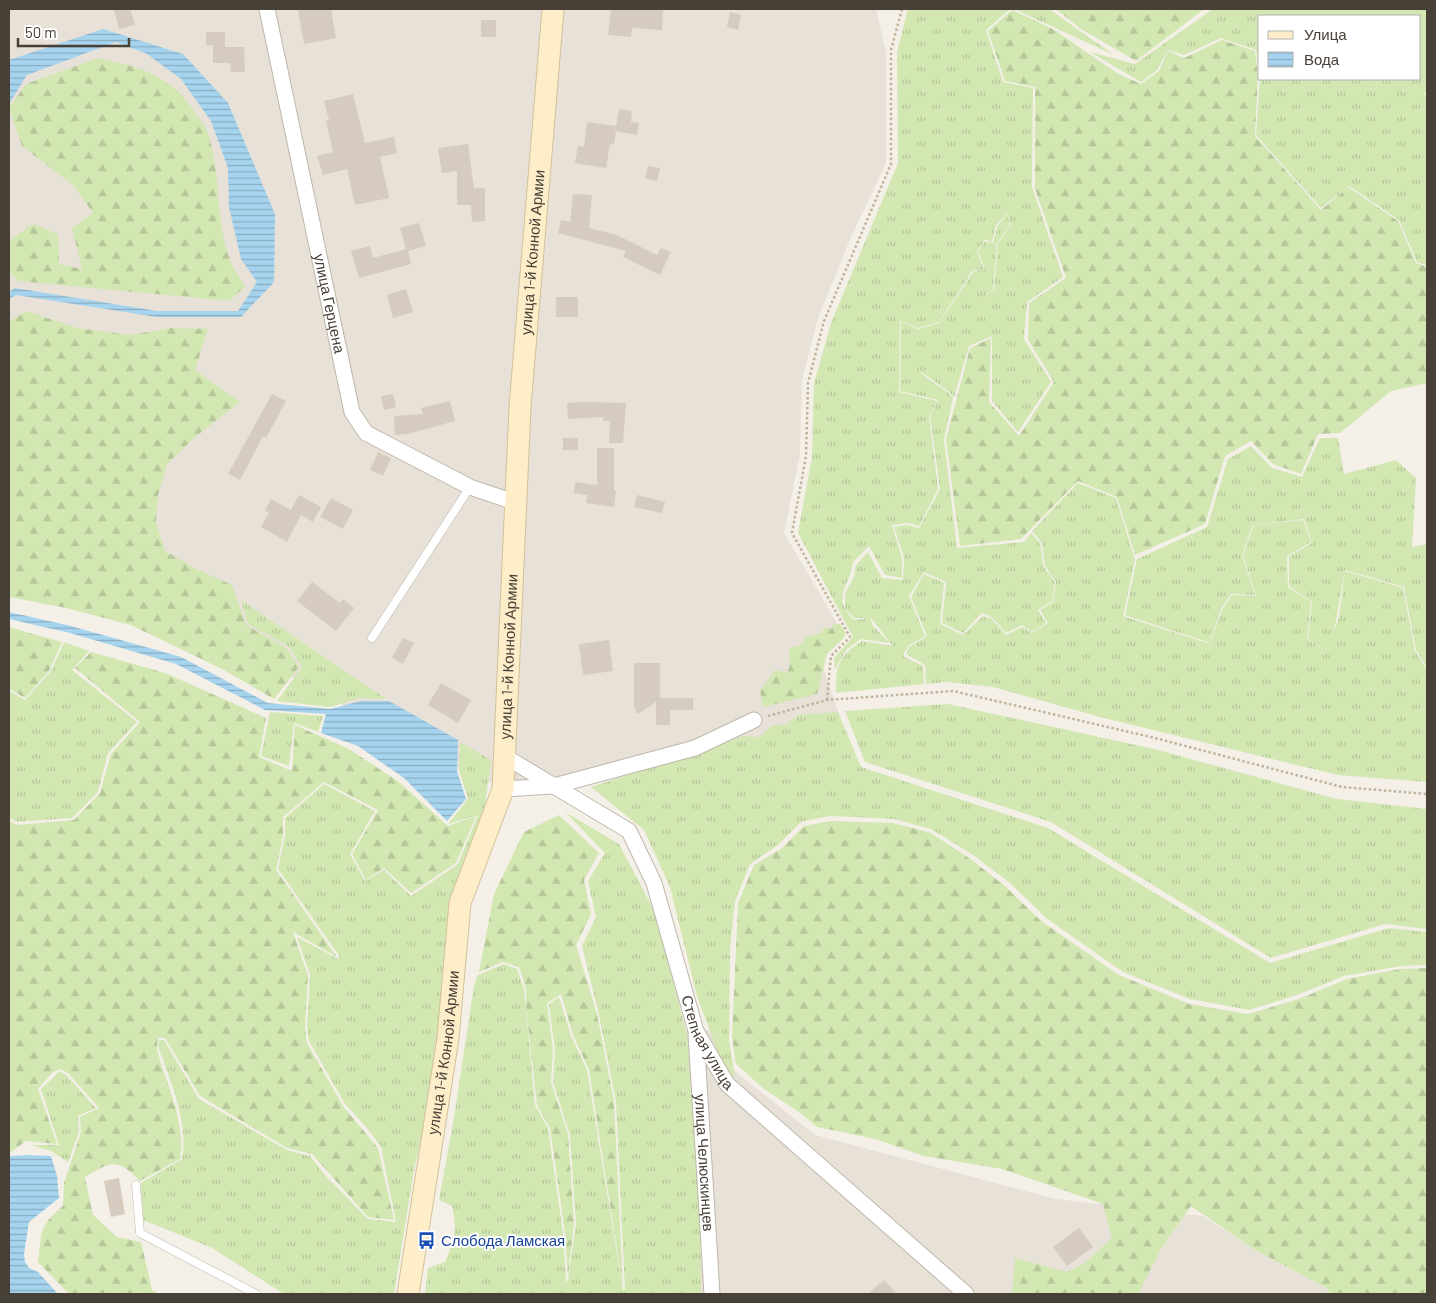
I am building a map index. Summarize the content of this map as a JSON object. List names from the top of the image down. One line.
{"streets":{"main road":["улица 1-й Конной Армии"],"street":["улица Герцена","Степная улица","улица Челюскинцев"]},"crossings":[["улица 1-й Конной Армии","улица Герцена"],["улица 1-й Конной Армии","Степная улица"],["Степная улица","улица Челюскинцев"]],"places":{"bus stop":["Слобода Ламская"]},"legend":["Улица","Вода"],"scale_bar":"50 m"}
